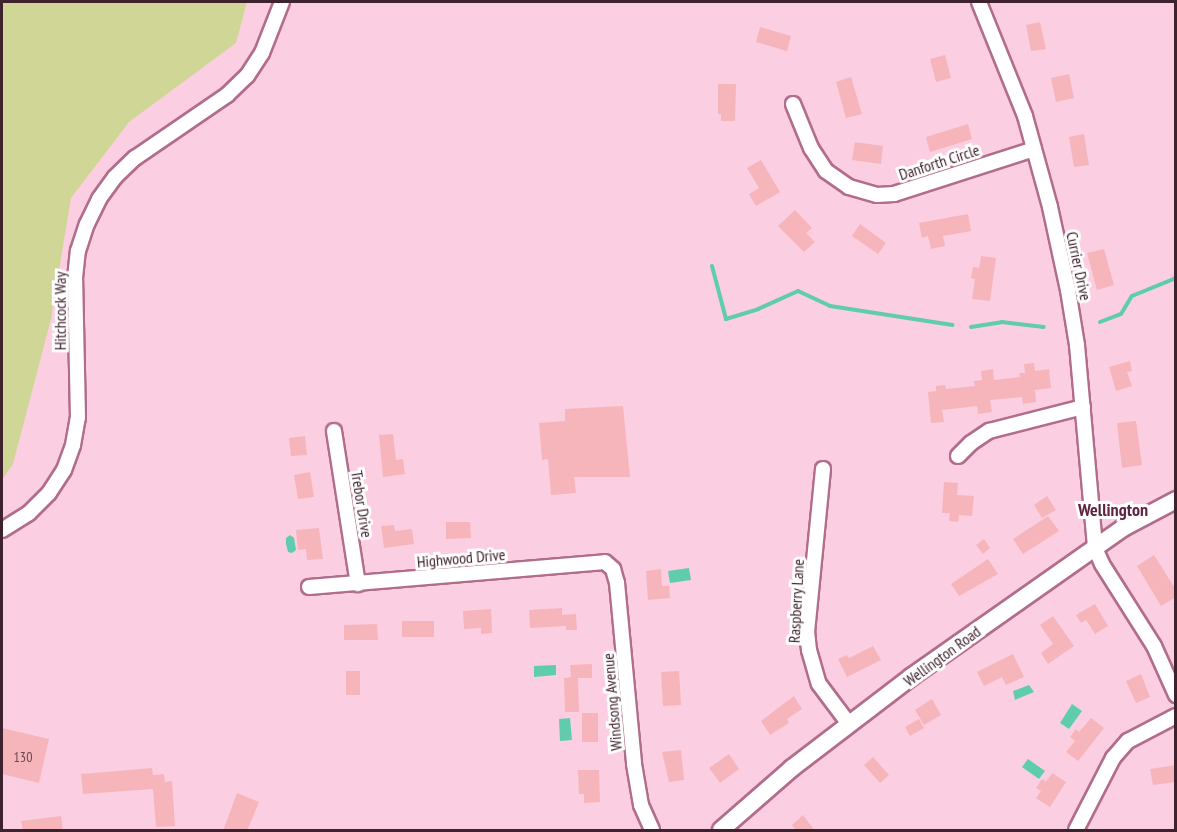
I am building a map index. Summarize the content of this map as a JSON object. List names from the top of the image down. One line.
{"streets":{"main road":["Wellington Road"],"street":["Danforth Circle","Currier Drive","Hitchcock Way","Trebor Drive","Highwood Drive","Raspberry Lane","Windsong Avenue"]},"crossings":[["Danforth Circle","Currier Drive"],["Currier Drive","Wellington Road"],["Trebor Drive","Highwood Drive"],["Highwood Drive","Windsong Avenue"],["Raspberry Lane","Wellington Road"]],"districts":["Wellington"],"house_numbers":["130"]}
